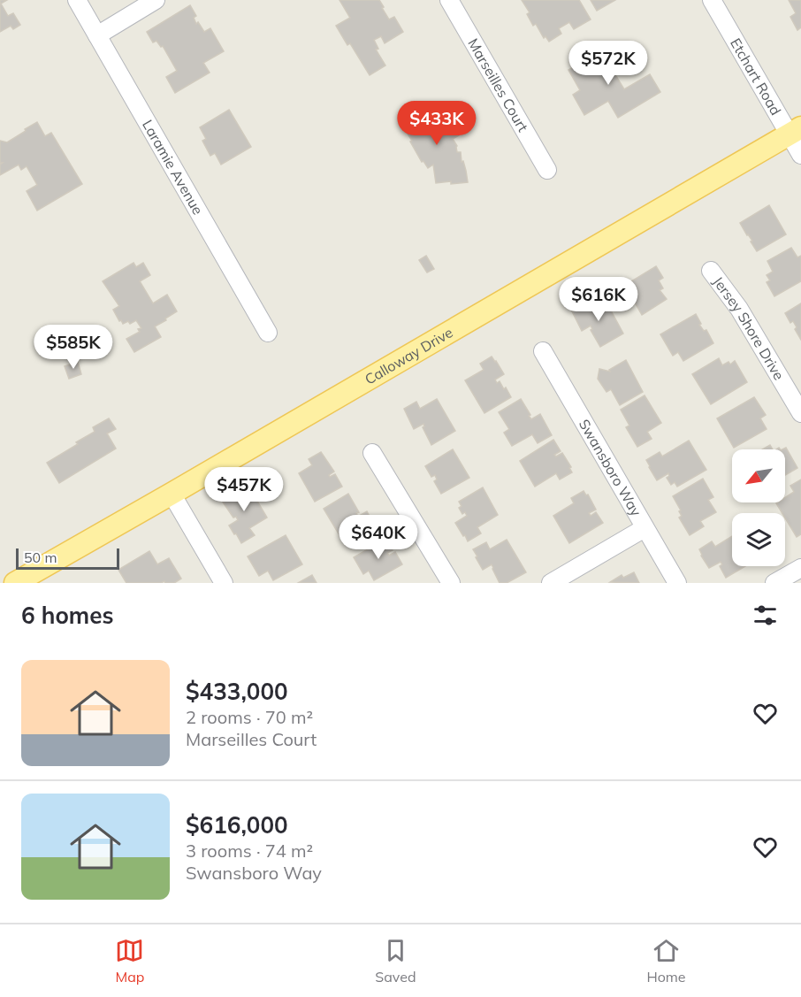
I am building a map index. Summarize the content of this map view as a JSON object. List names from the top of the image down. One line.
{"streets":{"main road":["Calloway Drive"],"street":["Etchart Road","Marseilles Court","Laramie Avenue","Jersey Shore Drive","Swansboro Way"]},"crossings":[["Etchart Road","Calloway Drive"]],"scale_bar":"50 m","north":"bottom left","page":{"price":["$572K","$433K","$616K","$585K","$457K","$640K"],"scale":"50 m","heading":"6 homes","list":[{"name":"$433,000","note":"2 rooms · 70 m² · Marseilles Court"},{"name":"$616,000","note":"3 rooms · 74 m² · Swansboro Way"}],"tabs":["Map","Saved","Home"]}}
